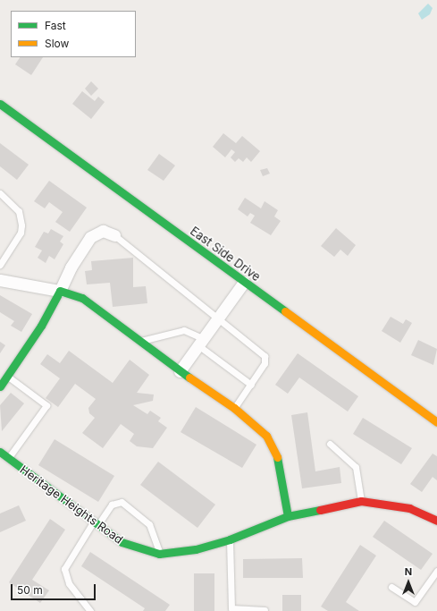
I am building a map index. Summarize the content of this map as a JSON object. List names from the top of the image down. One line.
{"streets":{"street":["East Side Drive","Heritage Heights Road"]},"legend":["Fast","Slow"],"scale_bar":"50 m","north":"top"}
